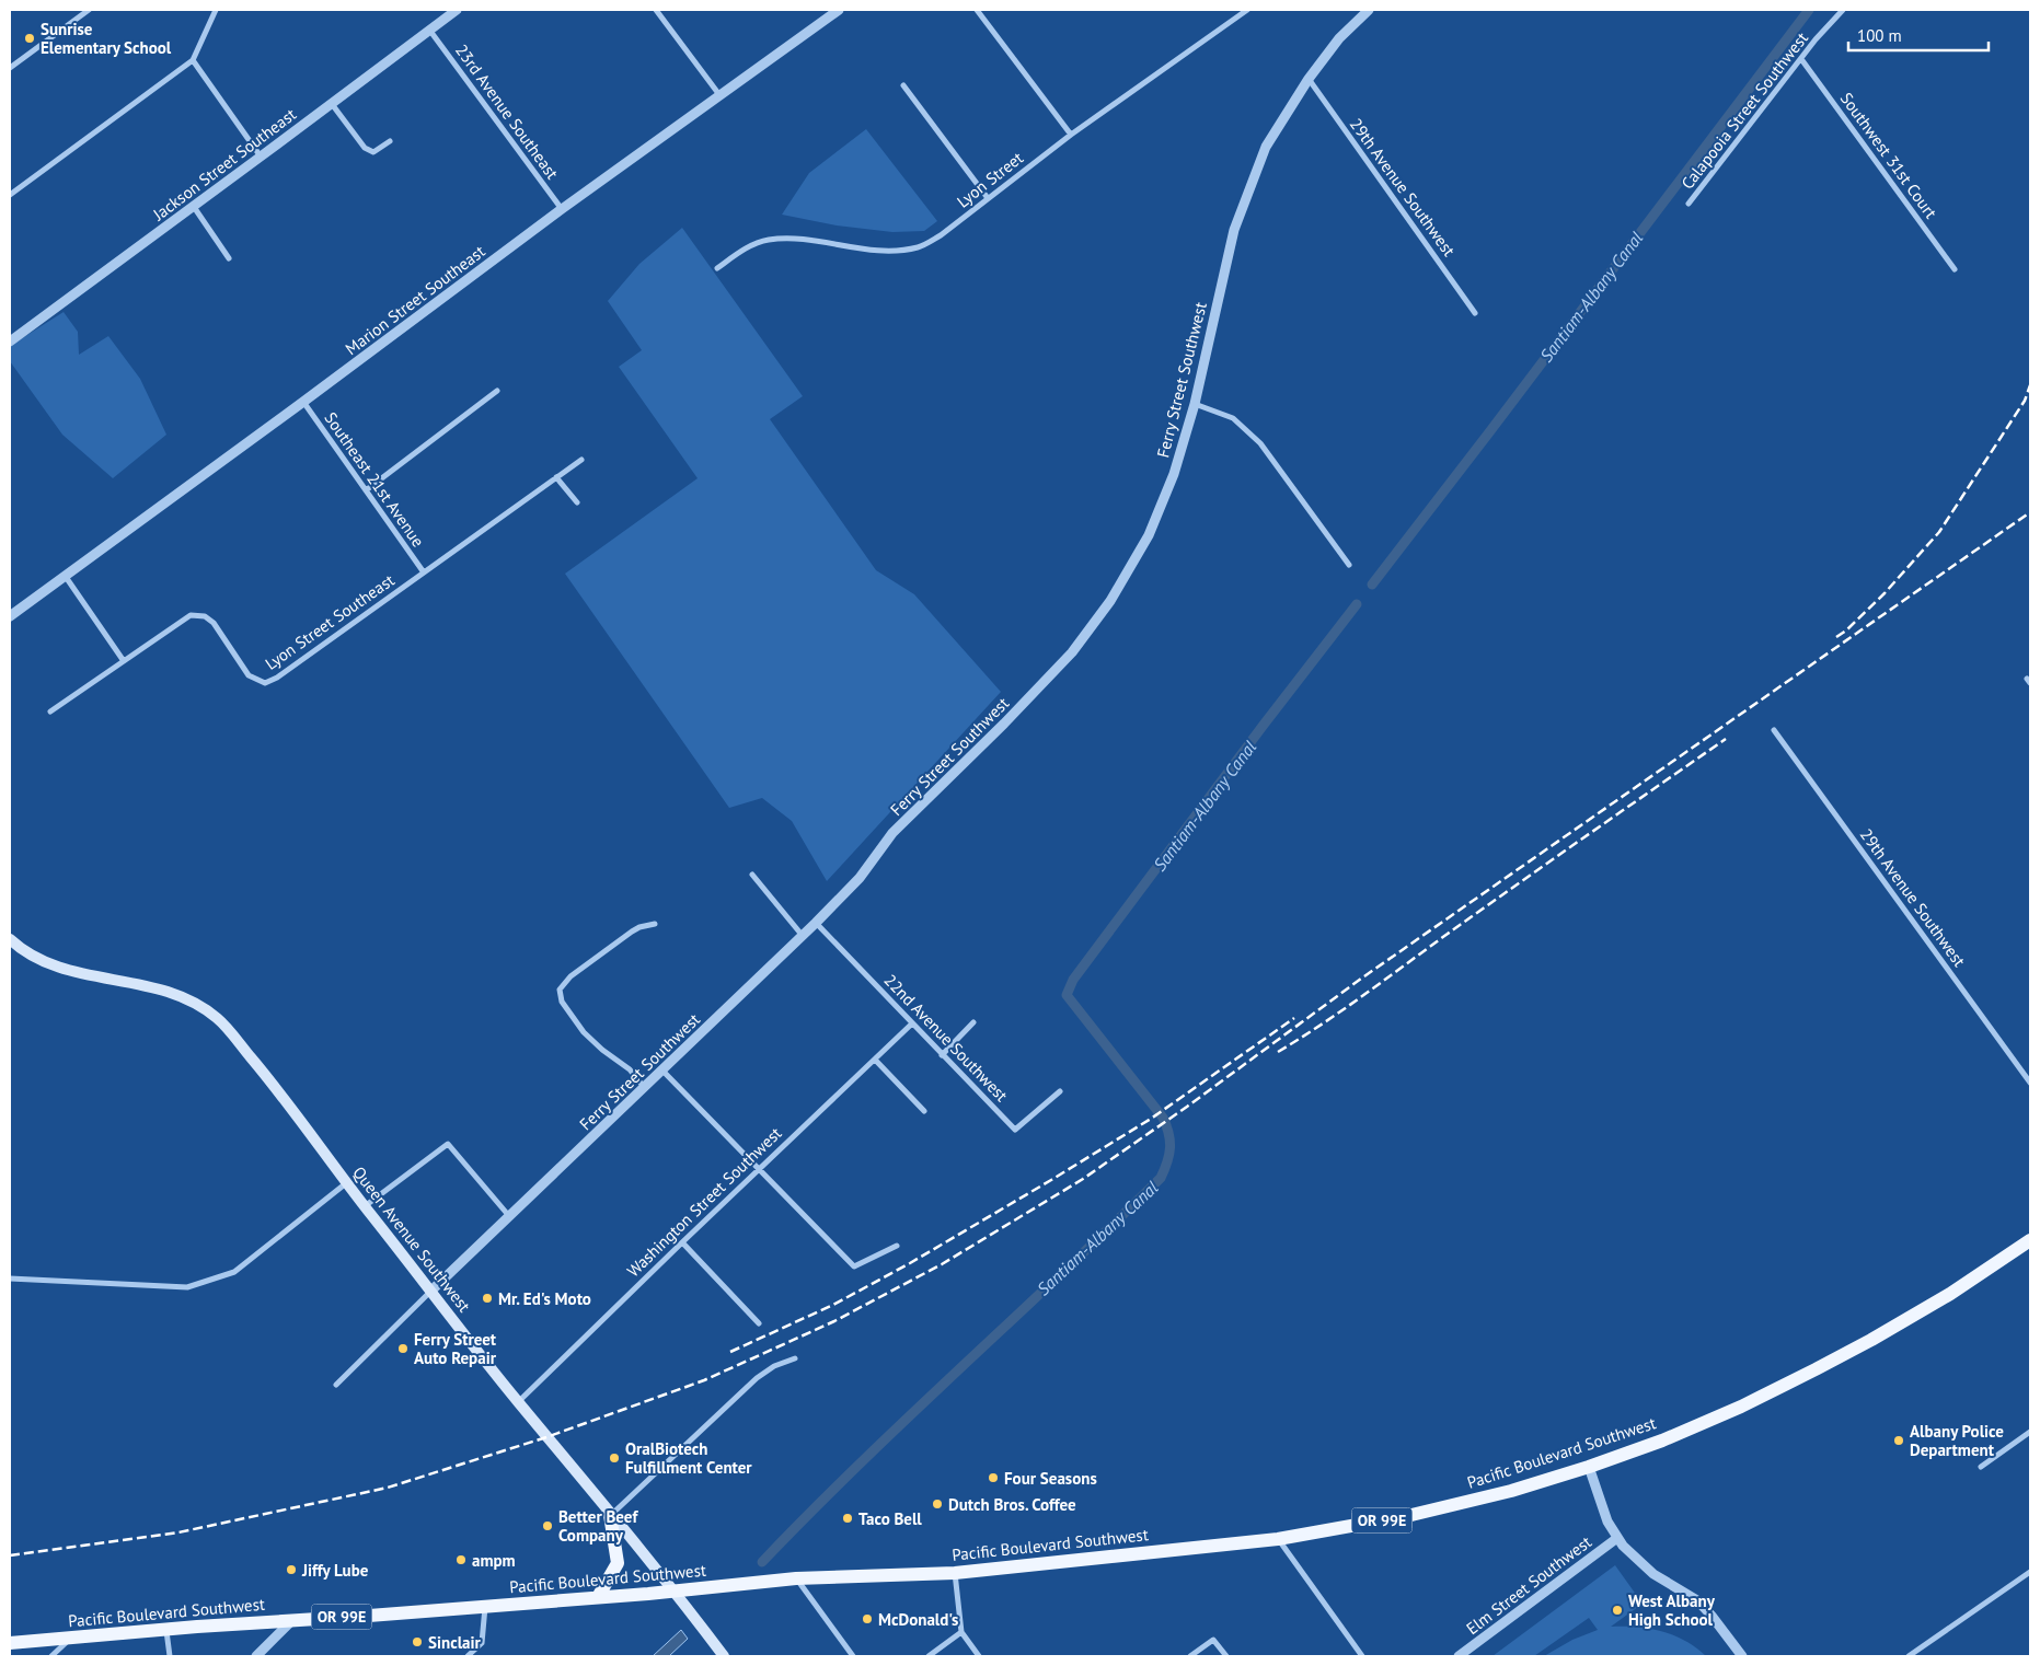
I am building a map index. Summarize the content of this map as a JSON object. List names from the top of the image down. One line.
{"streets":{"main road":["Queen Avenue Southwest","Pacific Boulevard Southwest","OR 99E"],"street":["Calapooia Street Southwest","23rd Avenue Southeast","Southwest 31st Court","Jackson Street Southeast","Lyon Street","29th Avenue Southwest","Marion Street Southeast","Ferry Street Southwest","Southeast 21st Avenue","Lyon Street Southeast","22nd Avenue Southwest","Washington Street Southwest","Elm Street Southwest"]},"crossings":[["Calapooia Street Southwest","Southwest 31st Court"],["23rd Avenue Southeast","Jackson Street Southeast"],["23rd Avenue Southeast","Marion Street Southeast"],["29th Avenue Southwest","Ferry Street Southwest"],["Marion Street Southeast","Southeast 21st Avenue"],["Ferry Street Southwest","22nd Avenue Southwest"],["Ferry Street Southwest","Queen Avenue Southwest"],["Southeast 21st Avenue","Lyon Street Southeast"],["22nd Avenue Southwest","Washington Street Southwest"],["Washington Street Southwest","Queen Avenue Southwest"],["Queen Avenue Southwest","Pacific Boulevard Southwest"]],"water":["Santiam-Albany Canal"],"places":["Sunrise Elementary School","Mr. Ed's Moto","Ferry Street Auto Repair","Albany Police Department","OralBiotech Fulfillment Center","Four Seasons","Dutch Bros. Coffee","Taco Bell","Better Beef Company","ampm","Jiffy Lube","West Albany High School","McDonald's","Sinclair"],"scale_bar":"100 m"}
